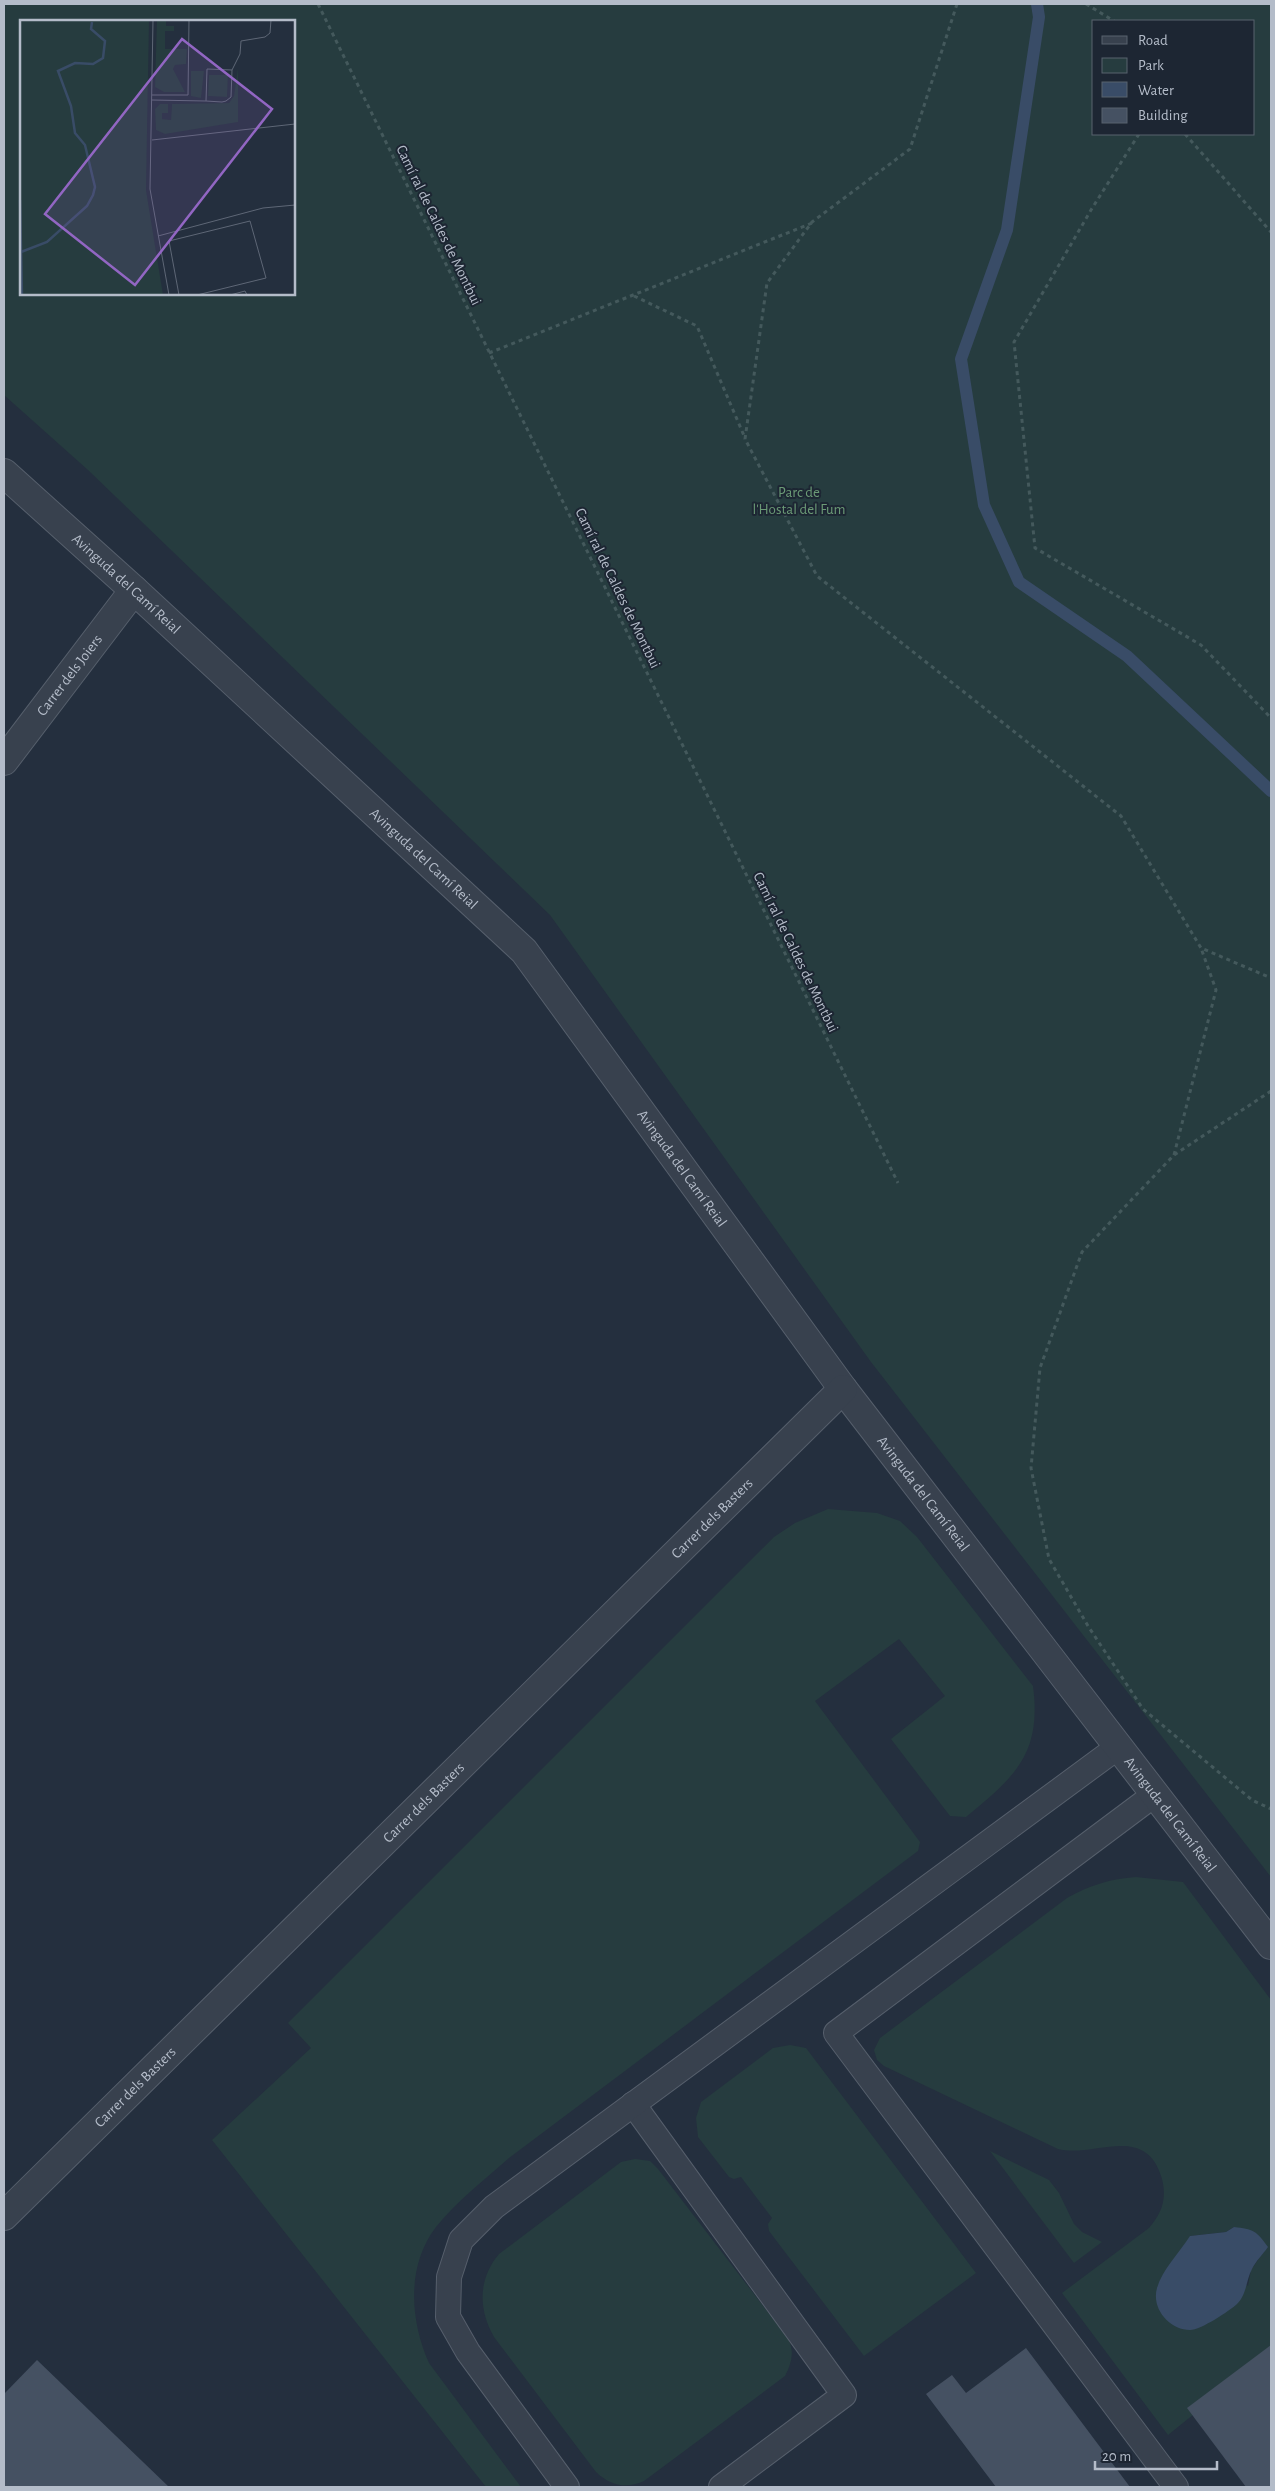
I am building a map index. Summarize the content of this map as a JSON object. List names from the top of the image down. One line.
{"streets":{"street":["Avinguda del Camí Reial","Carrer dels Joiers","Carrer dels Basters"],"path":["Camí ral de Caldes de Montbui"]},"crossings":[["Avinguda del Camí Reial","Carrer dels Joiers"],["Avinguda del Camí Reial","Carrer dels Basters"]],"parks":["Parc de l'Hostal del Fum"],"legend":["Road","Park","Water","Building"],"scale_bar":"20 m"}
